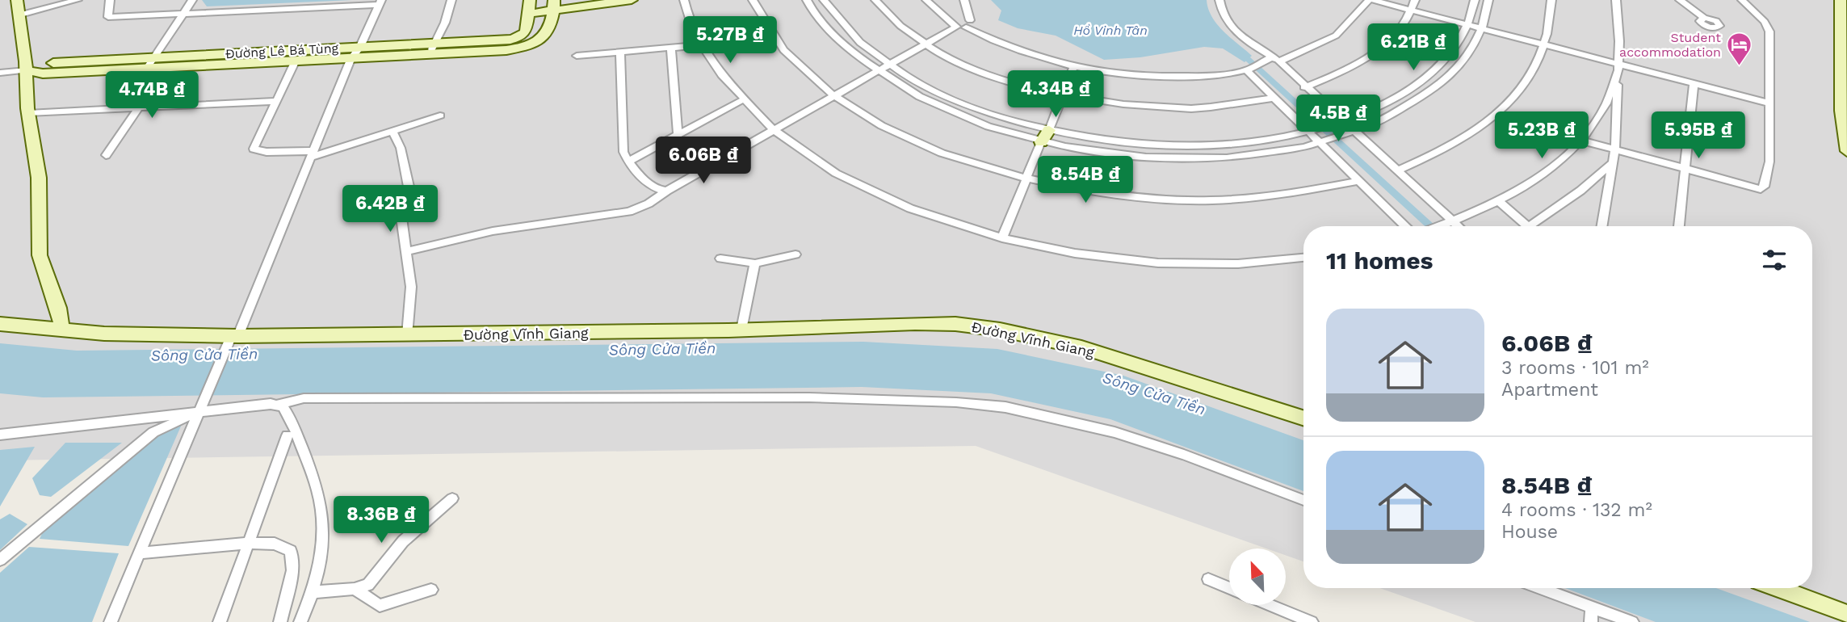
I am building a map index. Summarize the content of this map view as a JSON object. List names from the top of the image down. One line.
{"streets":{"street":["Đường Lê Bá Tùng","Đường Vĩnh Giang"]},"water":["Hồ Vinh Tân","Sông Cửa Tiền"],"places":{"hotel":["Student accommodation"]},"north":"top left","page":{"price":["5.27B ₫","6.21B ₫","4.34B ₫","4.74B ₫","4.5B ₫","5.23B ₫","5.95B ₫","6.06B ₫","8.54B ₫","6.42B ₫","8.36B ₫"],"heading":"11 homes","list":[{"name":"6.06B ₫","note":"3 rooms · 101 m² · Apartment"},{"name":"8.54B ₫","note":"4 rooms · 132 m² · House"}]}}
